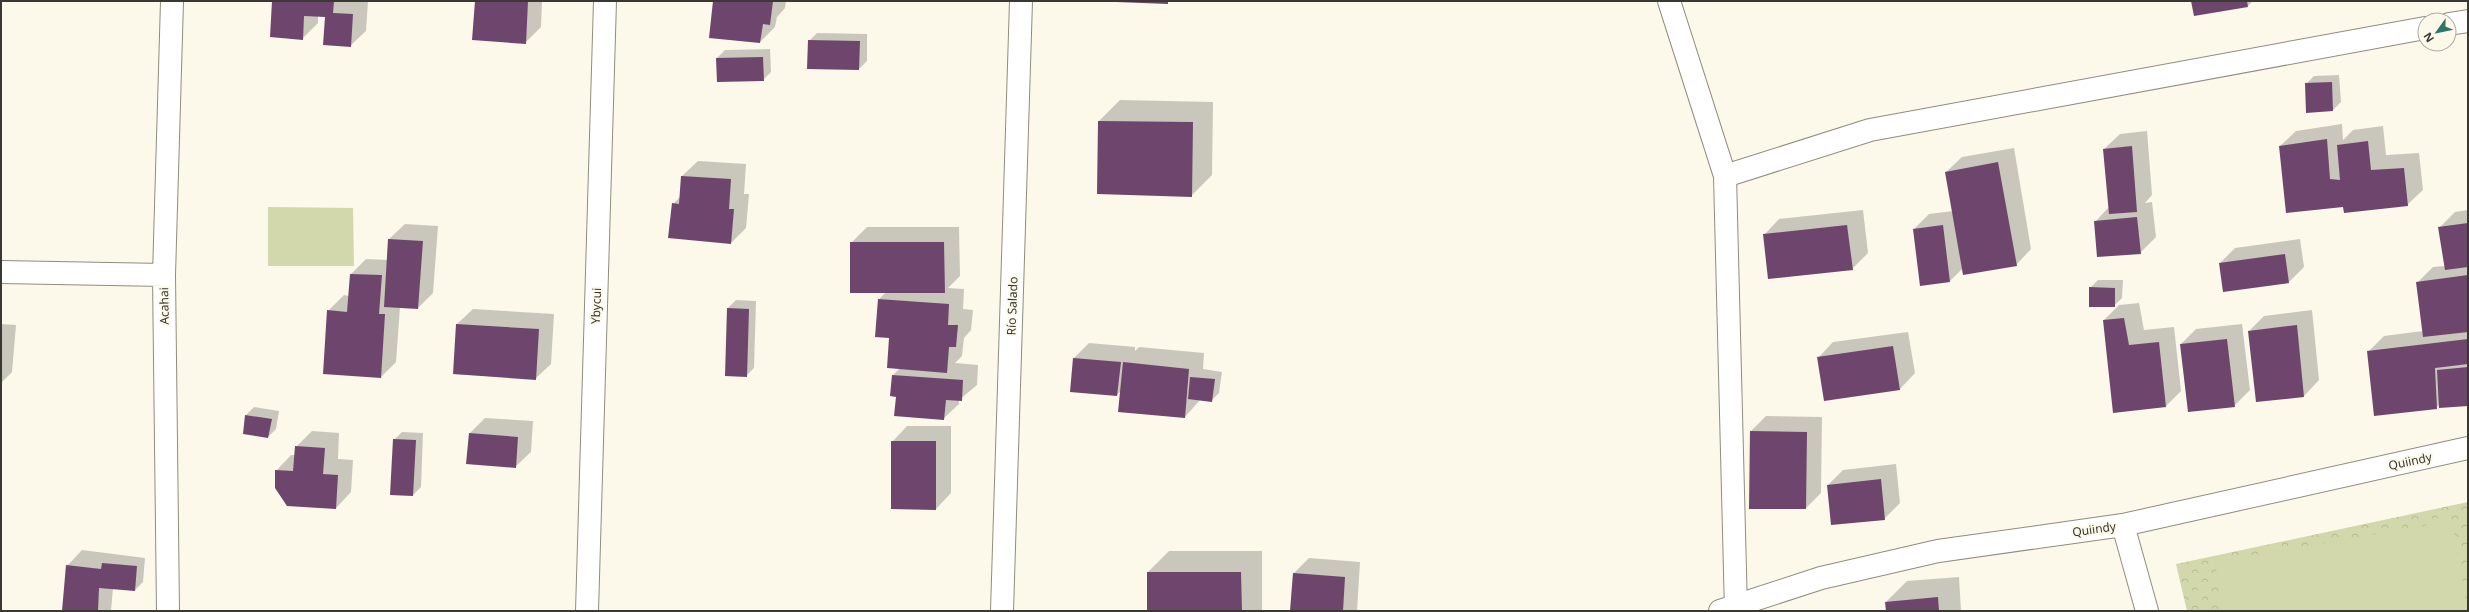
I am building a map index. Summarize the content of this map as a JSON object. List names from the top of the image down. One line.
{"streets":{"street":["Acahai","Ybycui","Río Salado","Quiindy"]},"north":"bottom left"}
